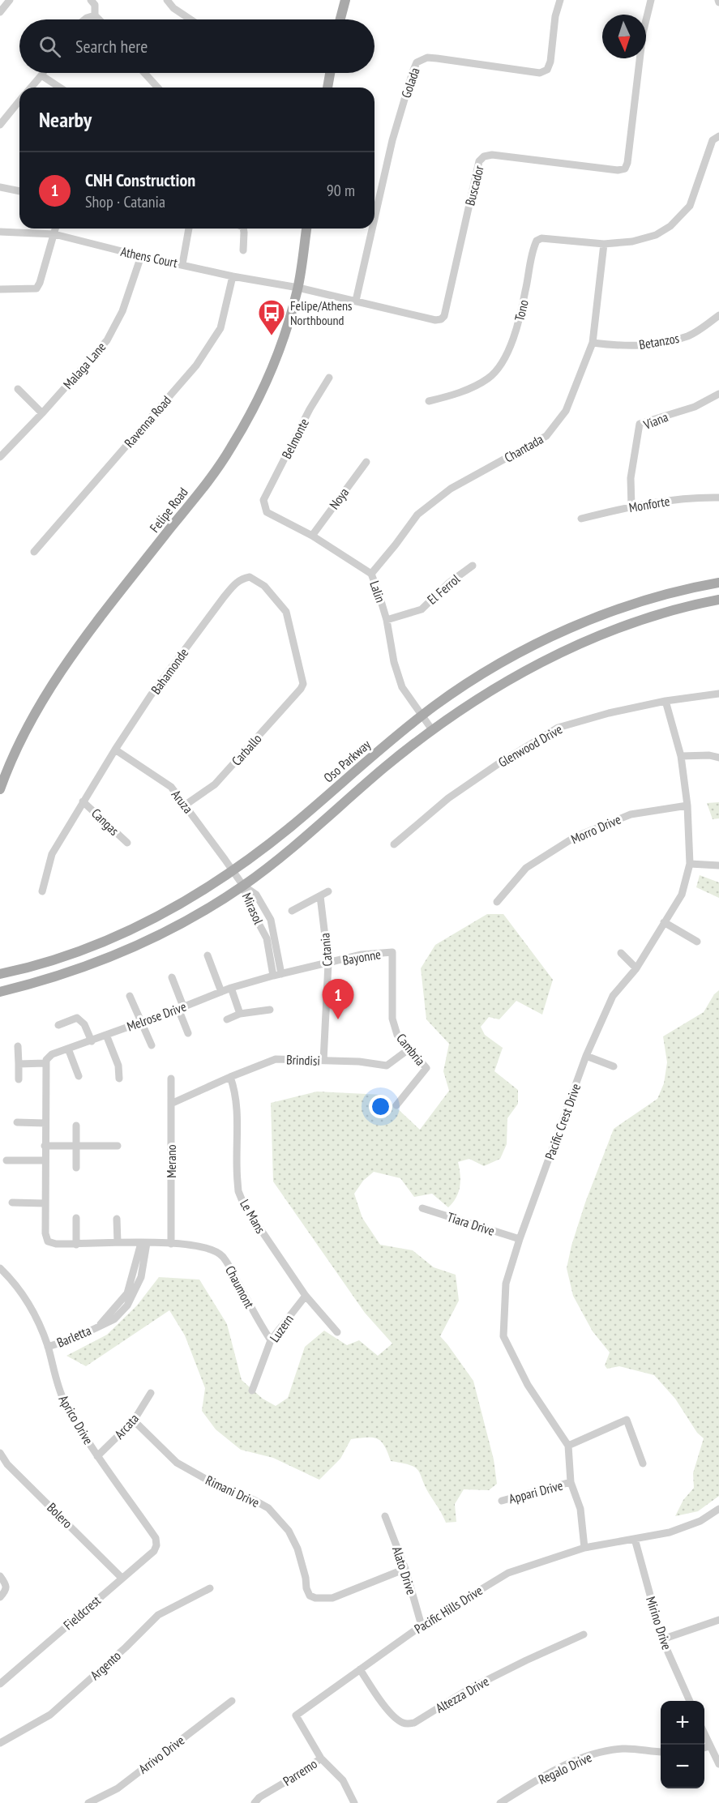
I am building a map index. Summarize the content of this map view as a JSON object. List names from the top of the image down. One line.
{"streets":{"main road":["Felipe Road","Oso Parkway"],"street":["Golada","Buscador","Athens Court","Tono","Betanzos","Malaga Lane","Viana","Ravenna Road","Belmonte","Chantada","Noya","Monforte","El Ferrol","Lalin","Bahamonde","Glenwood Drive","Carballo","Aruza","Cangas","Morro Drive","Mirasol","Catania","Bayonne","Melrose Drive","Cambria","Brindisi","Pacific Crest Drive","Merano","Le Mans","Tiara Drive","Chaumont","Luzern","Barletta","Aprico Drive","Arcata","Rimani Drive","Appari Drive","Bolero","Alato Drive","Pacific Hills Drive","Fieldcrest","Mirino Drive","Argento","Altezza Drive","Arrivo Drive","Regalo Drive","Parremo"]},"crossings":[["Golada","Buscador"],["Buscador","Athens Court"],["Buscador","Felipe Road"],["Athens Court","Malaga Lane"],["Athens Court","Ravenna Road"],["Athens Court","Felipe Road"],["Tono","Chantada"],["Betanzos","Chantada"],["Viana","Monforte"],["Belmonte","Lalin"],["Chantada","Lalin"],["Noya","Lalin"],["El Ferrol","Lalin"],["Lalin","Oso Parkway"],["Bahamonde","Carballo"],["Bahamonde","Aruza"],["Bahamonde","Cangas"],["Glenwood Drive","Pacific Crest Drive"],["Carballo","Aruza"],["Oso Parkway","Aruza"],["Oso Parkway","Mirasol"],["Aruza","Mirasol"],["Morro Drive","Pacific Crest Drive"],["Mirasol","Bayonne"],["Mirasol","Melrose Drive"],["Catania","Bayonne"],["Catania","Brindisi"],["Bayonne","Melrose Drive"],["Bayonne","Cambria"],["Cambria","Brindisi"],["Brindisi","Merano"],["Brindisi","Le Mans"],["Pacific Crest Drive","Tiara Drive"],["Pacific Crest Drive","Appari Drive"],["Pacific Crest Drive","Pacific Hills Drive"],["Merano","Chaumont"],["Le Mans","Luzern"],["Chaumont","Luzern"],["Chaumont","Barletta"],["Barletta","Aprico Drive"],["Aprico Drive","Arcata"],["Aprico Drive","Fieldcrest"],["Arcata","Rimani Drive"],["Rimani Drive","Alato Drive"],["Bolero","Fieldcrest"],["Alato Drive","Pacific Hills Drive"],["Pacific Hills Drive","Mirino Drive"],["Pacific Hills Drive","Altezza Drive"],["Pacific Hills Drive","Parremo"]],"places":{"bus stop":["Felipe/Athens Northbound"]},"north":"bottom","page":{"search":"Search here","heading":"Nearby","list":[{"mark":"1","name":"CNH Construction","note":"Shop · Catania","value":"90 m"}],"pins":"1","map_buttons":["+","−"]}}
